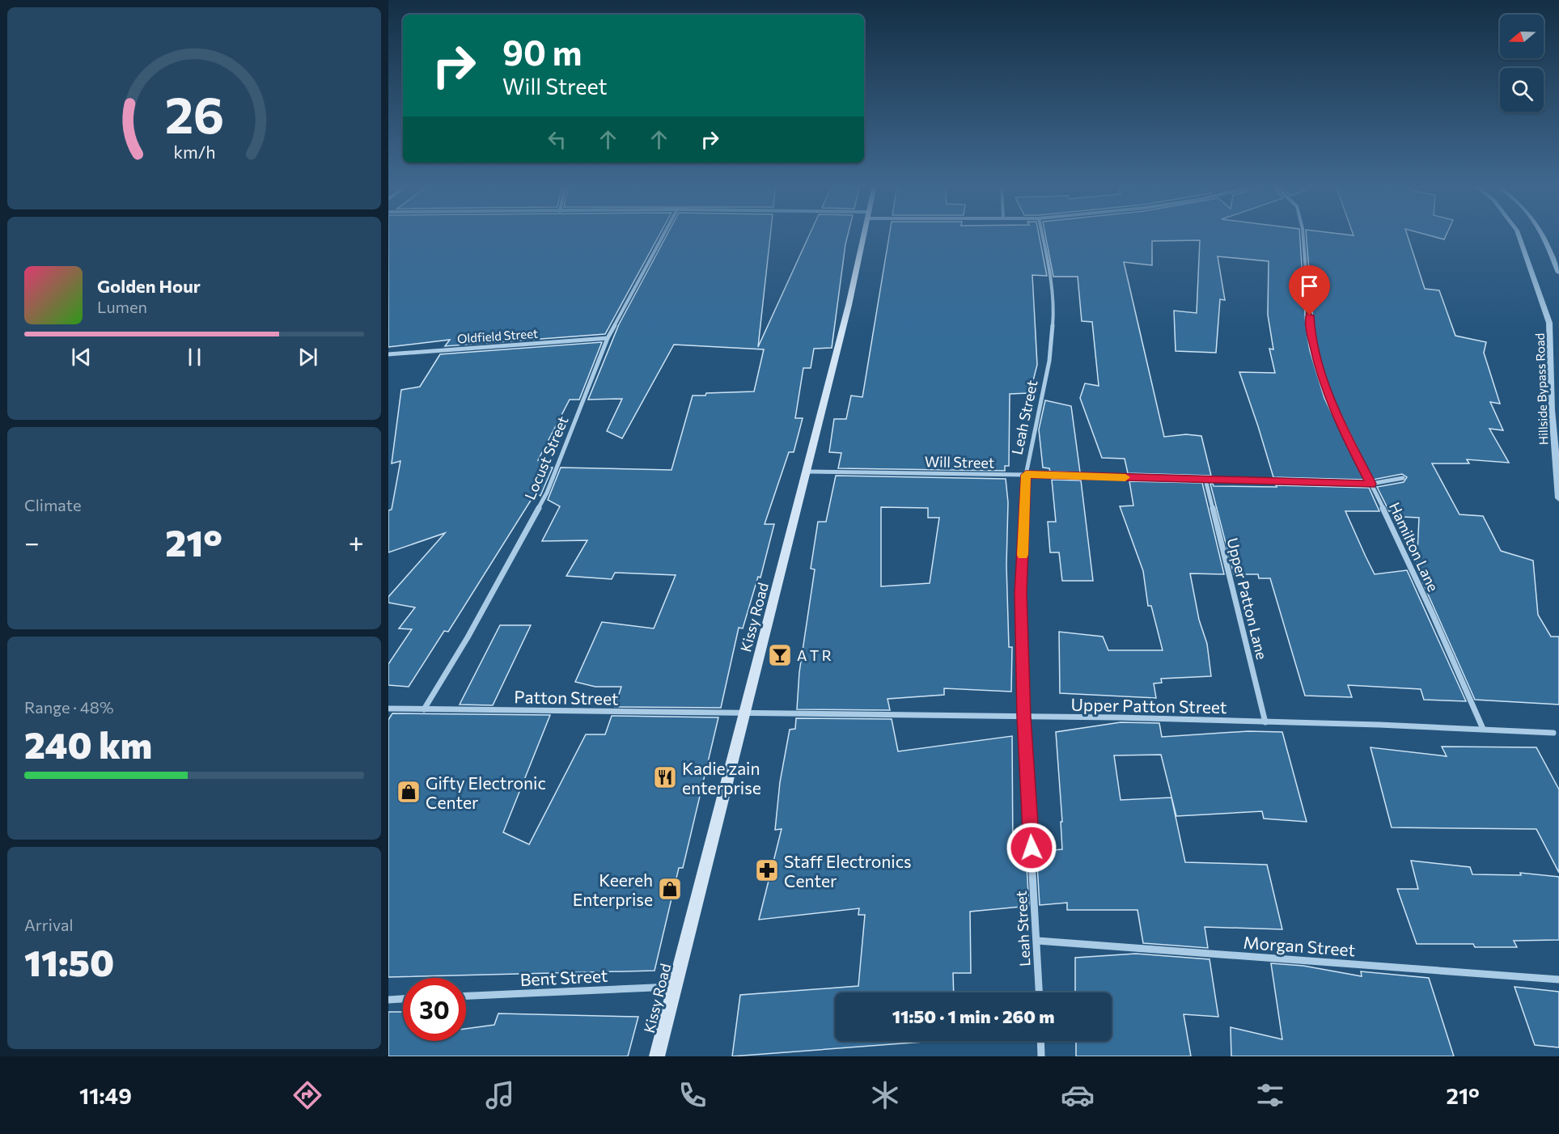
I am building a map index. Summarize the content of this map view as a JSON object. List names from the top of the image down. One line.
{"streets":{"main road":["Kissy Road"],"street":["Oldfield Street","Hillside Bypass Road","Leah Street","Locust Street","Will Street","Hamilton Lane","Upper Patton Lane","Patton Street","Upper Patton Street","Morgan Street","Bent Street"]},"crossings":[["Oldfield Street","Locust Street"],["Leah Street","Will Street"],["Leah Street","Upper Patton Street"],["Leah Street","Morgan Street"],["Locust Street","Patton Street"],["Will Street","Hamilton Lane"],["Will Street","Upper Patton Lane"],["Will Street","Kissy Road"],["Hamilton Lane","Upper Patton Street"],["Upper Patton Lane","Upper Patton Street"],["Kissy Road","Patton Street"],["Kissy Road","Upper Patton Street"],["Kissy Road","Bent Street"],["Patton Street","Upper Patton Street"]],"places":{"bar":["A T R"],"restaurant":["Kadie zain enterprise"],"shop":["Gifty Electronic Center","Keereh Enterprise"],"pharmacy":["Staff Electronics Center"]},"north":"left","page":{"turn":["90 m","Will Street"],"song":["Golden Hour","Lumen"],"tile":["Climate",["Range · 48%","240 km"],["Arrival","11:50"]],"heat":["−","21°","+"],"limit":"30","trip":"11:50 · 1 min · 260 m","tabs":["11:49","21°"],"gauge":["26","km/h"]}}
